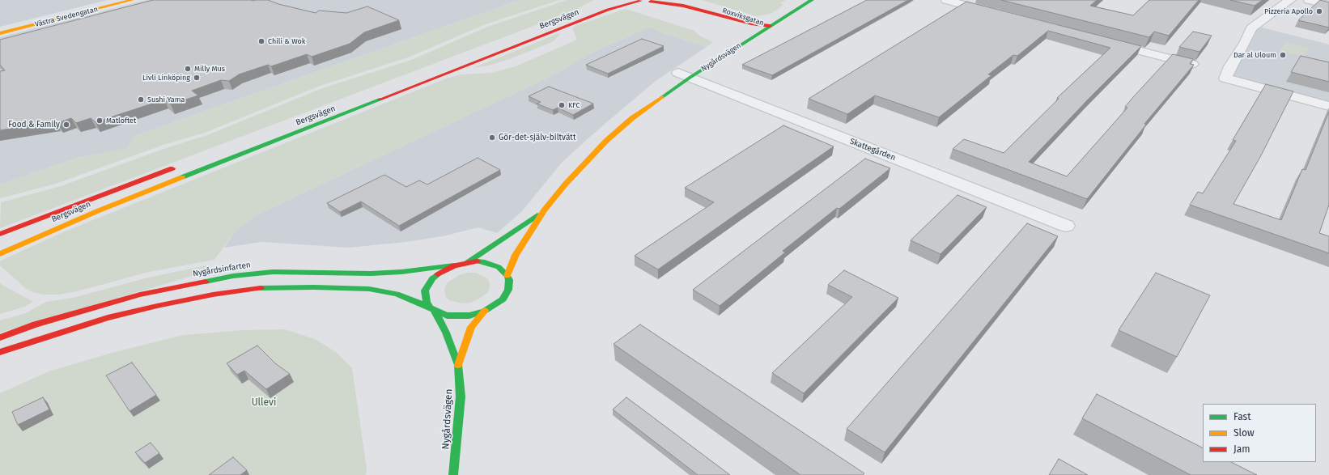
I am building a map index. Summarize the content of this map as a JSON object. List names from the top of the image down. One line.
{"streets":{"street":["Västra Svedengatan","Roxviksgatan","Bergsvägen","Nygårdsvägen","Skattegården","Nygårdsinfarten"]},"crossings":[["Roxviksgatan","Nygårdsvägen"],["Nygårdsvägen","Skattegården"],["Nygårdsvägen","Nygårdsinfarten"]],"parks":["Ullevi"],"places":["Pizzeria Apollo","Chili & Wok","Dar al Uloum","Milly Mus","Livli Linköping","Sushi Yama","KFC","Matloftet","Food & Family","Gör-det-själv-biltvätt"],"legend":["Fast","Slow","Jam"]}
